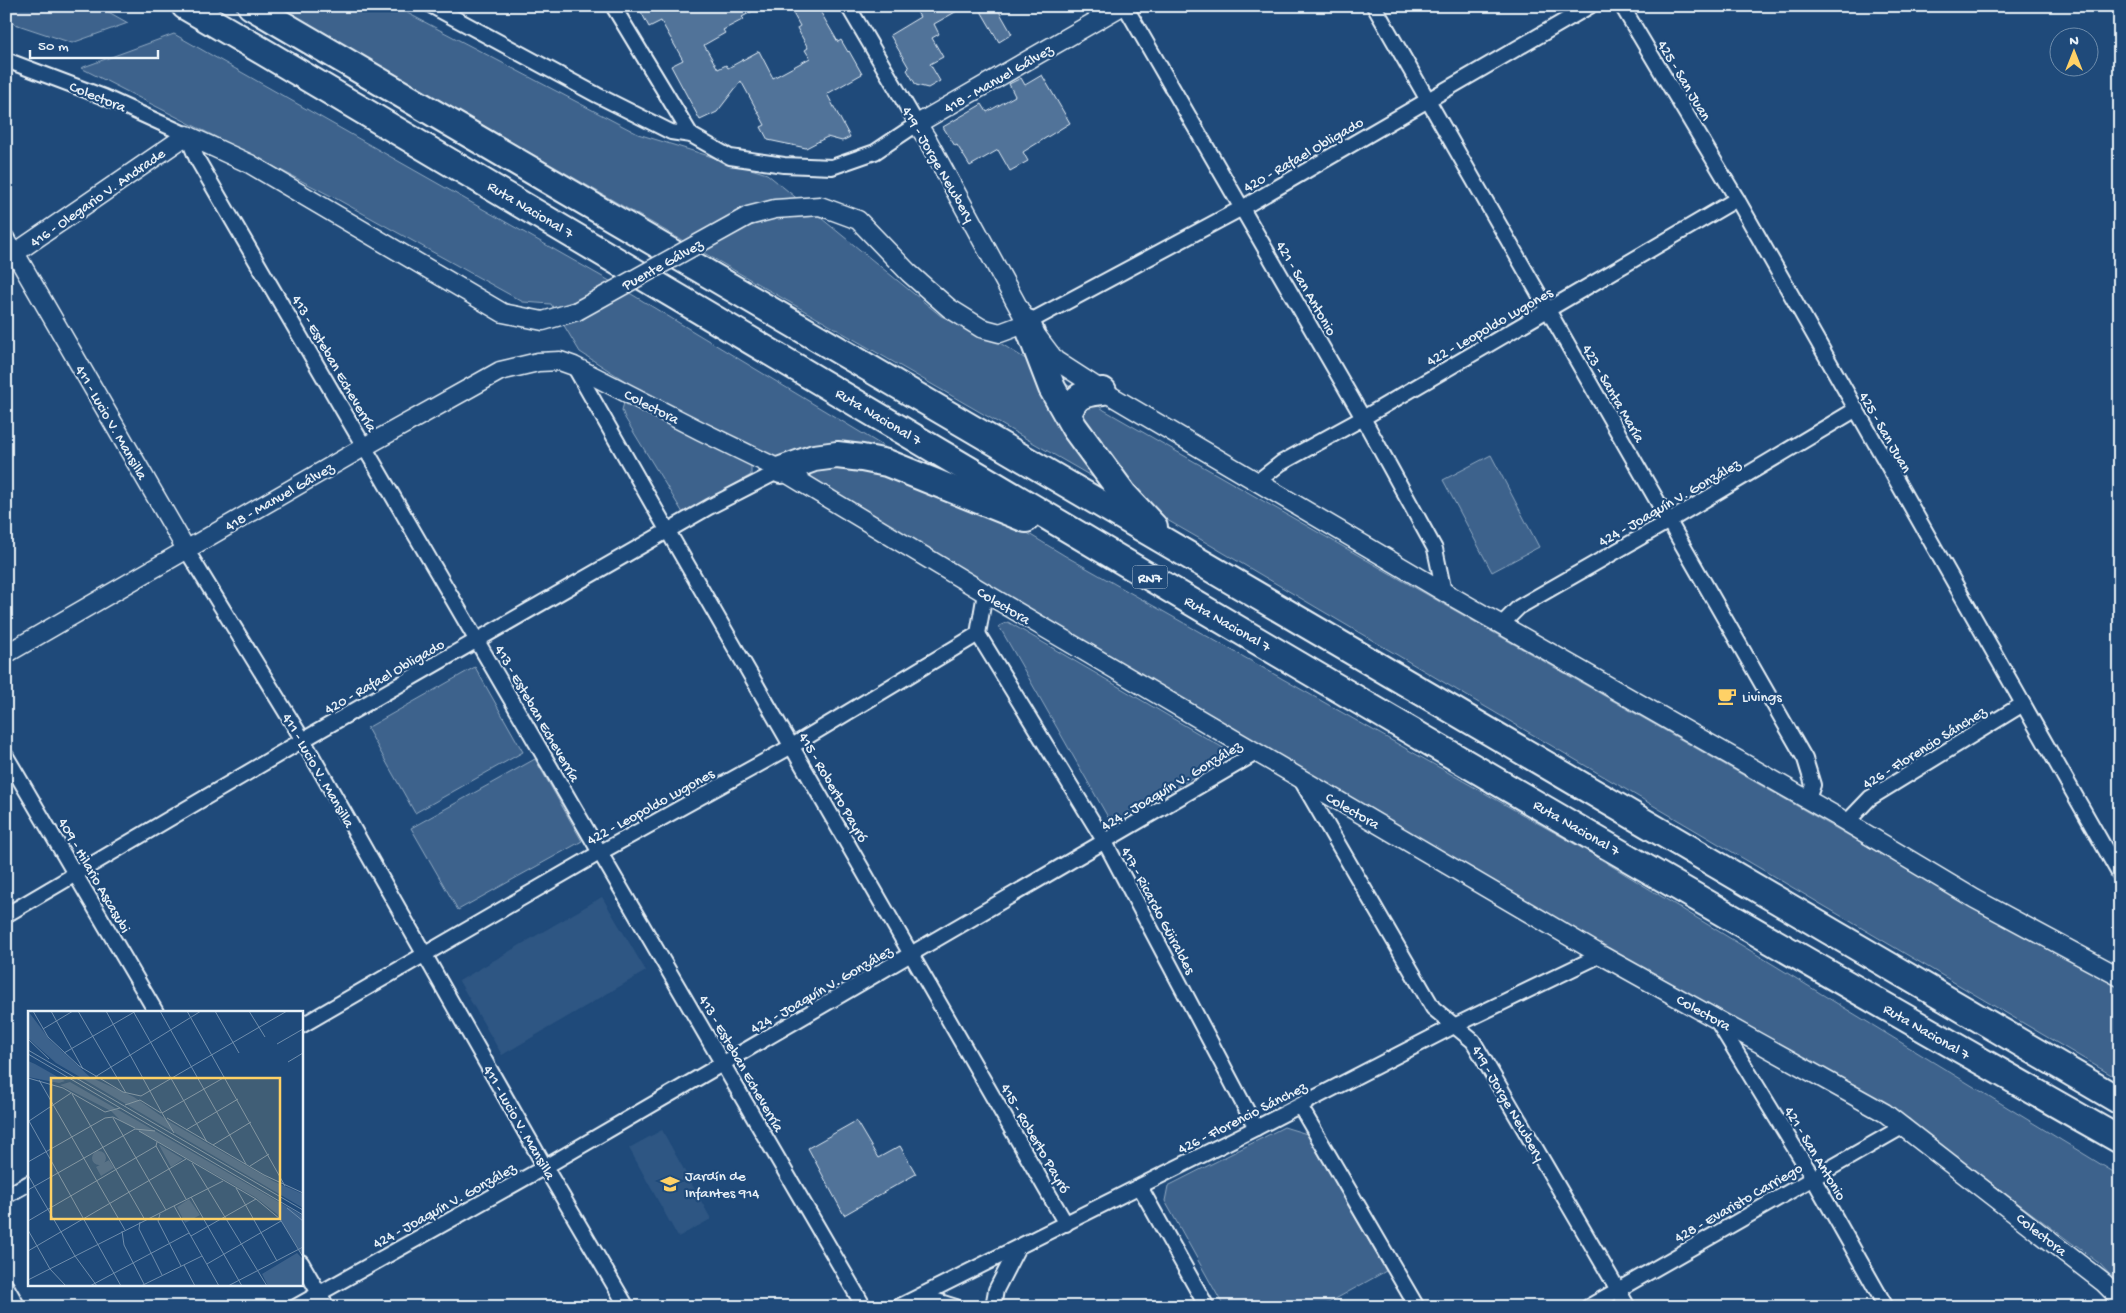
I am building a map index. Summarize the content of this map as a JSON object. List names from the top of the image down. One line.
{"streets":{"highway":["Ruta Nacional 7","RN7"],"street":["418 - Manuel Gálvez","425 - San Juan","Colectora","420 - Rafael Obligado","419 - Jorge Newbery","416 - Olegario V. Andrade","Puente Gálvez","421 - San Antonio","422 - Leopoldo Lugones","413 - Esteban Echeverría","423 - Santa María","411 - Lucio V. Mansilla","424 - Joaquín V. González","426 - Florencio Sánchez","415 - Roberto Payró","409 - Hilario Ascasubi","417 - Ricardo Güiraldes","428 - Evaristo Carriego"]},"crossings":[["418 - Manuel Gálvez","Colectora"],["418 - Manuel Gálvez","419 - Jorge Newbery"],["418 - Manuel Gálvez","421 - San Antonio"],["418 - Manuel Gálvez","413 - Esteban Echeverría"],["418 - Manuel Gálvez","411 - Lucio V. Mansilla"],["418 - Manuel Gálvez","415 - Roberto Payró"],["425 - San Juan","422 - Leopoldo Lugones"],["425 - San Juan","424 - Joaquín V. González"],["425 - San Juan","426 - Florencio Sánchez"],["Colectora","420 - Rafael Obligado"],["Colectora","419 - Jorge Newbery"],["Colectora","416 - Olegario V. Andrade"],["Colectora","Puente Gálvez"],["Colectora","421 - San Antonio"],["Colectora","413 - Esteban Echeverría"],["Colectora","424 - Joaquín V. González"],["Colectora","426 - Florencio Sánchez"],["Colectora","415 - Roberto Payró"],["Colectora","428 - Evaristo Carriego"],["420 - Rafael Obligado","419 - Jorge Newbery"],["420 - Rafael Obligado","Puente Gálvez"],["420 - Rafael Obligado","421 - San Antonio"],["420 - Rafael Obligado","413 - Esteban Echeverría"],["420 - Rafael Obligado","423 - Santa María"],["420 - Rafael Obligado","411 - Lucio V. Mansilla"],["420 - Rafael Obligado","415 - Roberto Payró"],["420 - Rafael Obligado","409 - Hilario Ascasubi"],["419 - Jorge Newbery","Puente Gálvez"],["419 - Jorge Newbery","426 - Florencio Sánchez"],["419 - Jorge Newbery","428 - Evaristo Carriego"],["416 - Olegario V. Andrade","Puente Gálvez"],["416 - Olegario V. Andrade","413 - Esteban Echeverría"],["416 - Olegario V. Andrade","411 - Lucio V. Mansilla"],["Puente Gálvez","413 - Esteban Echeverría"],["421 - San Antonio","422 - Leopoldo Lugones"],["421 - San Antonio","428 - Evaristo Carriego"],["422 - Leopoldo Lugones","413 - Esteban Echeverría"],["422 - Leopoldo Lugones","423 - Santa María"],["422 - Leopoldo Lugones","411 - Lucio V. Mansilla"],["422 - Leopoldo Lugones","415 - Roberto Payró"],["422 - Leopoldo Lugones","417 - Ricardo Güiraldes"],["413 - Esteban Echeverría","424 - Joaquín V. González"],["423 - Santa María","424 - Joaquín V. González"],["411 - Lucio V. Mansilla","424 - Joaquín V. González"],["424 - Joaquín V. González","415 - Roberto Payró"],["424 - Joaquín V. González","417 - Ricardo Güiraldes"],["426 - Florencio Sánchez","415 - Roberto Payró"],["426 - Florencio Sánchez","417 - Ricardo Güiraldes"]],"places":{"cafe":["Livings"],"school or university":["Jardín de Infantes 914"]},"scale_bar":"50 m","north":"top"}
